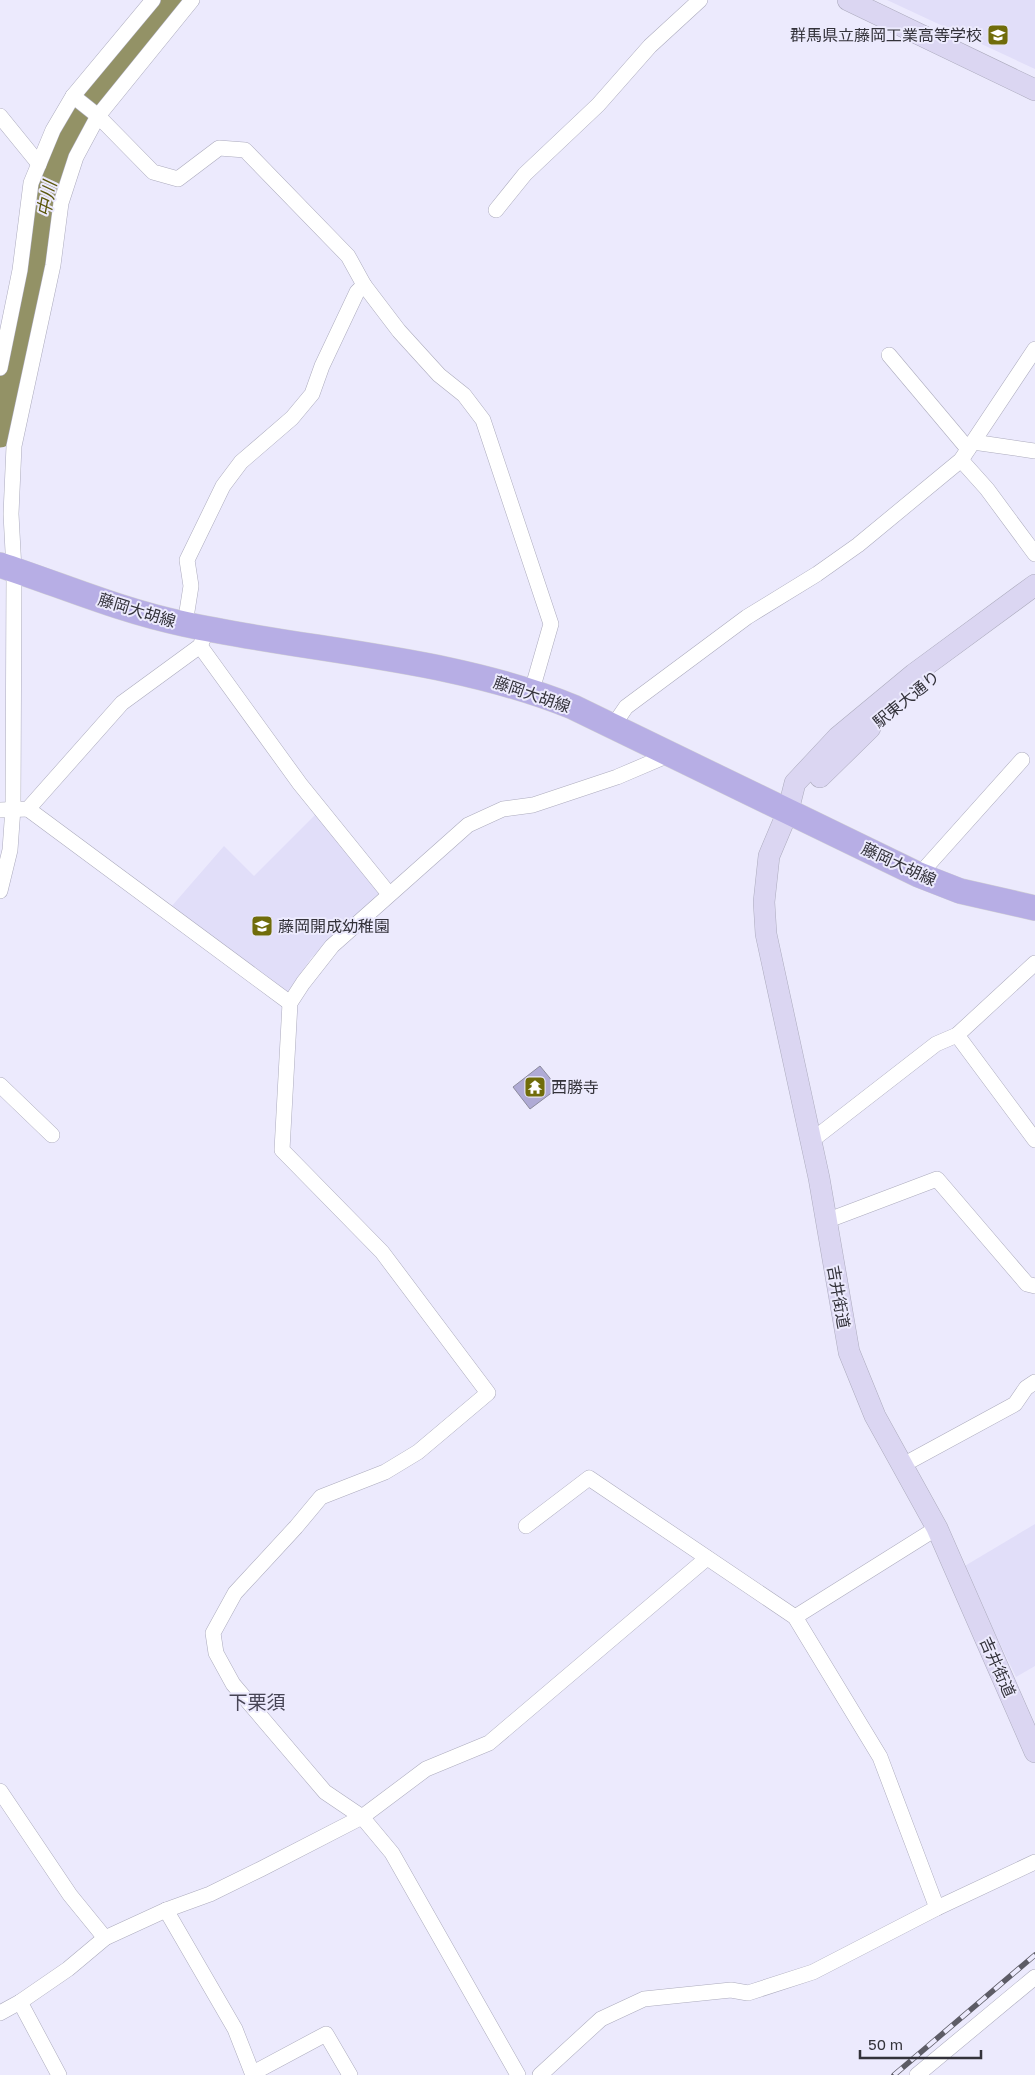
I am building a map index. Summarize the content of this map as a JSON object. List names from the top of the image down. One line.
{"streets":{"main road":["藤岡大胡線","駅東大通り","吉井街道"]},"crossings":[["藤岡大胡線","駅東大通り"],["藤岡大胡線","吉井街道"],["駅東大通り","吉井街道"]],"districts":["下栗須"],"water":["中川"],"places":{"school or university":["群馬県立藤岡工業高等学校","藤岡開成幼稚園"],"temple":["西勝寺"]},"scale_bar":"50 m"}
